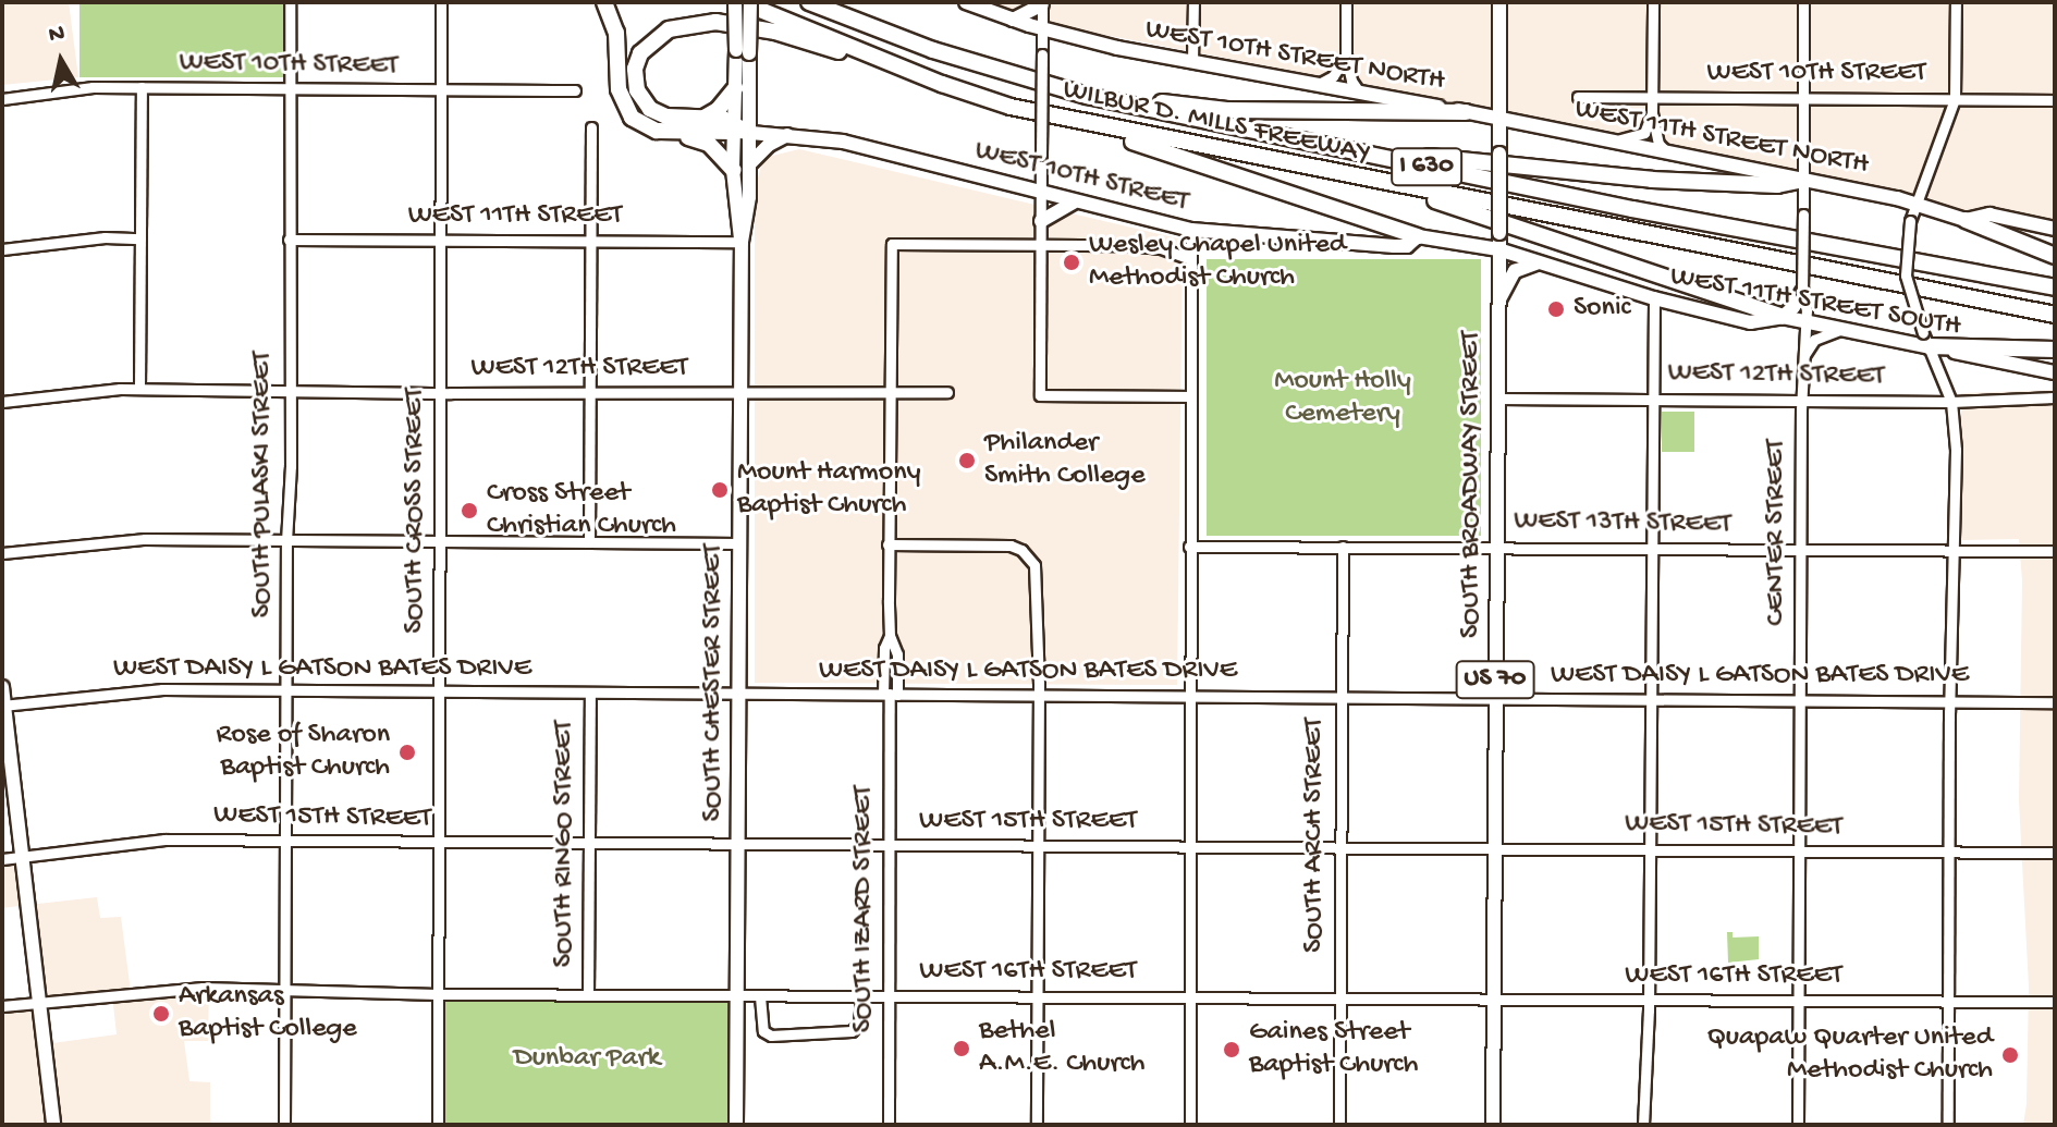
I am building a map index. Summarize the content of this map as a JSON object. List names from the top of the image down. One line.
{"streets":{"highway":["WILBUR D. MILLS FREEWAY","I 630"],"main road":["WEST 10TH STREET NORTH","WEST 10TH STREET","WEST 11TH STREET NORTH","WEST 11TH STREET SOUTH","SOUTH BROADWAY STREET","US 70","SOUTH CHESTER STREET"],"street":["WEST 11TH STREET","WEST 12TH STREET","SOUTH PULASKI STREET","SOUTH CROSS STREET","WEST 13TH STREET","CENTER STREET","WEST DAISY L GATSON BATES DRIVE","WEST 15TH STREET","SOUTH ARCH STREET","SOUTH RINGO STREET","SOUTH IZARD STREET","WEST 16TH STREET"]},"crossings":[["WEST 10TH STREET NORTH","WEST 11TH STREET NORTH"],["WEST 10TH STREET","WEST 11TH STREET SOUTH"],["WEST 10TH STREET","SOUTH PULASKI STREET"],["WEST 10TH STREET","SOUTH CROSS STREET"],["WEST 10TH STREET","CENTER STREET"],["WEST 10TH STREET","SOUTH CHESTER STREET"],["WILBUR D. MILLS FREEWAY","SOUTH CHESTER STREET"],["WEST 11TH STREET NORTH","SOUTH BROADWAY STREET"],["WEST 11TH STREET NORTH","CENTER STREET"],["WEST 11TH STREET","SOUTH PULASKI STREET"],["WEST 11TH STREET","SOUTH CROSS STREET"],["WEST 11TH STREET","SOUTH CHESTER STREET"],["WEST 11TH STREET SOUTH","SOUTH BROADWAY STREET"],["WEST 11TH STREET SOUTH","CENTER STREET"],["WEST 12TH STREET","SOUTH PULASKI STREET"],["WEST 12TH STREET","SOUTH BROADWAY STREET"],["WEST 12TH STREET","SOUTH CROSS STREET"],["WEST 12TH STREET","CENTER STREET"],["WEST 12TH STREET","SOUTH CHESTER STREET"],["WEST 12TH STREET","SOUTH IZARD STREET"],["SOUTH PULASKI STREET","WEST DAISY L GATSON BATES DRIVE"],["SOUTH PULASKI STREET","WEST 15TH STREET"],["SOUTH PULASKI STREET","WEST 16TH STREET"],["SOUTH BROADWAY STREET","WEST 13TH STREET"],["SOUTH BROADWAY STREET","WEST DAISY L GATSON BATES DRIVE"],["SOUTH BROADWAY STREET","WEST 15TH STREET"],["SOUTH BROADWAY STREET","WEST 16TH STREET"],["SOUTH CROSS STREET","WEST DAISY L GATSON BATES DRIVE"],["SOUTH CROSS STREET","WEST 15TH STREET"],["SOUTH CROSS STREET","WEST 16TH STREET"],["WEST 13TH STREET","CENTER STREET"],["WEST 13TH STREET","SOUTH ARCH STREET"],["CENTER STREET","WEST DAISY L GATSON BATES DRIVE"],["CENTER STREET","WEST 15TH STREET"],["CENTER STREET","WEST 16TH STREET"],["WEST DAISY L GATSON BATES DRIVE","SOUTH CHESTER STREET"],["WEST DAISY L GATSON BATES DRIVE","SOUTH ARCH STREET"],["WEST DAISY L GATSON BATES DRIVE","SOUTH RINGO STREET"],["WEST DAISY L GATSON BATES DRIVE","SOUTH IZARD STREET"],["SOUTH CHESTER STREET","WEST 15TH STREET"],["SOUTH CHESTER STREET","WEST 16TH STREET"],["WEST 15TH STREET","SOUTH ARCH STREET"],["WEST 15TH STREET","SOUTH RINGO STREET"],["WEST 15TH STREET","SOUTH IZARD STREET"],["SOUTH ARCH STREET","WEST 16TH STREET"],["SOUTH RINGO STREET","WEST 16TH STREET"],["SOUTH IZARD STREET","WEST 16TH STREET"]],"parks":["Mount Holly Cemetery","Dunbar Park"],"places":["Wesley Chapel United Methodist Church","Sonic","Philander Smith College","Mount Harmony Baptist Church","Cross Street Christian Church","Rose of Sharon Baptist Church","Arkansas Baptist College","Bethel A.M.E. Church","Gaines Street Baptist Church","Quapaw Quarter United Methodist Church"],"north":"top"}
